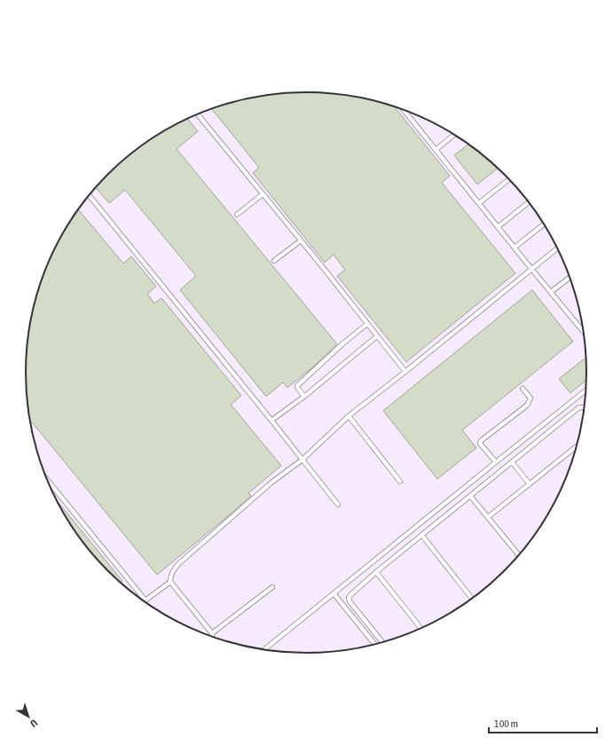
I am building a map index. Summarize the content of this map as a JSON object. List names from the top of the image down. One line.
{"scale_bar":"100 m","north":"bottom right"}
